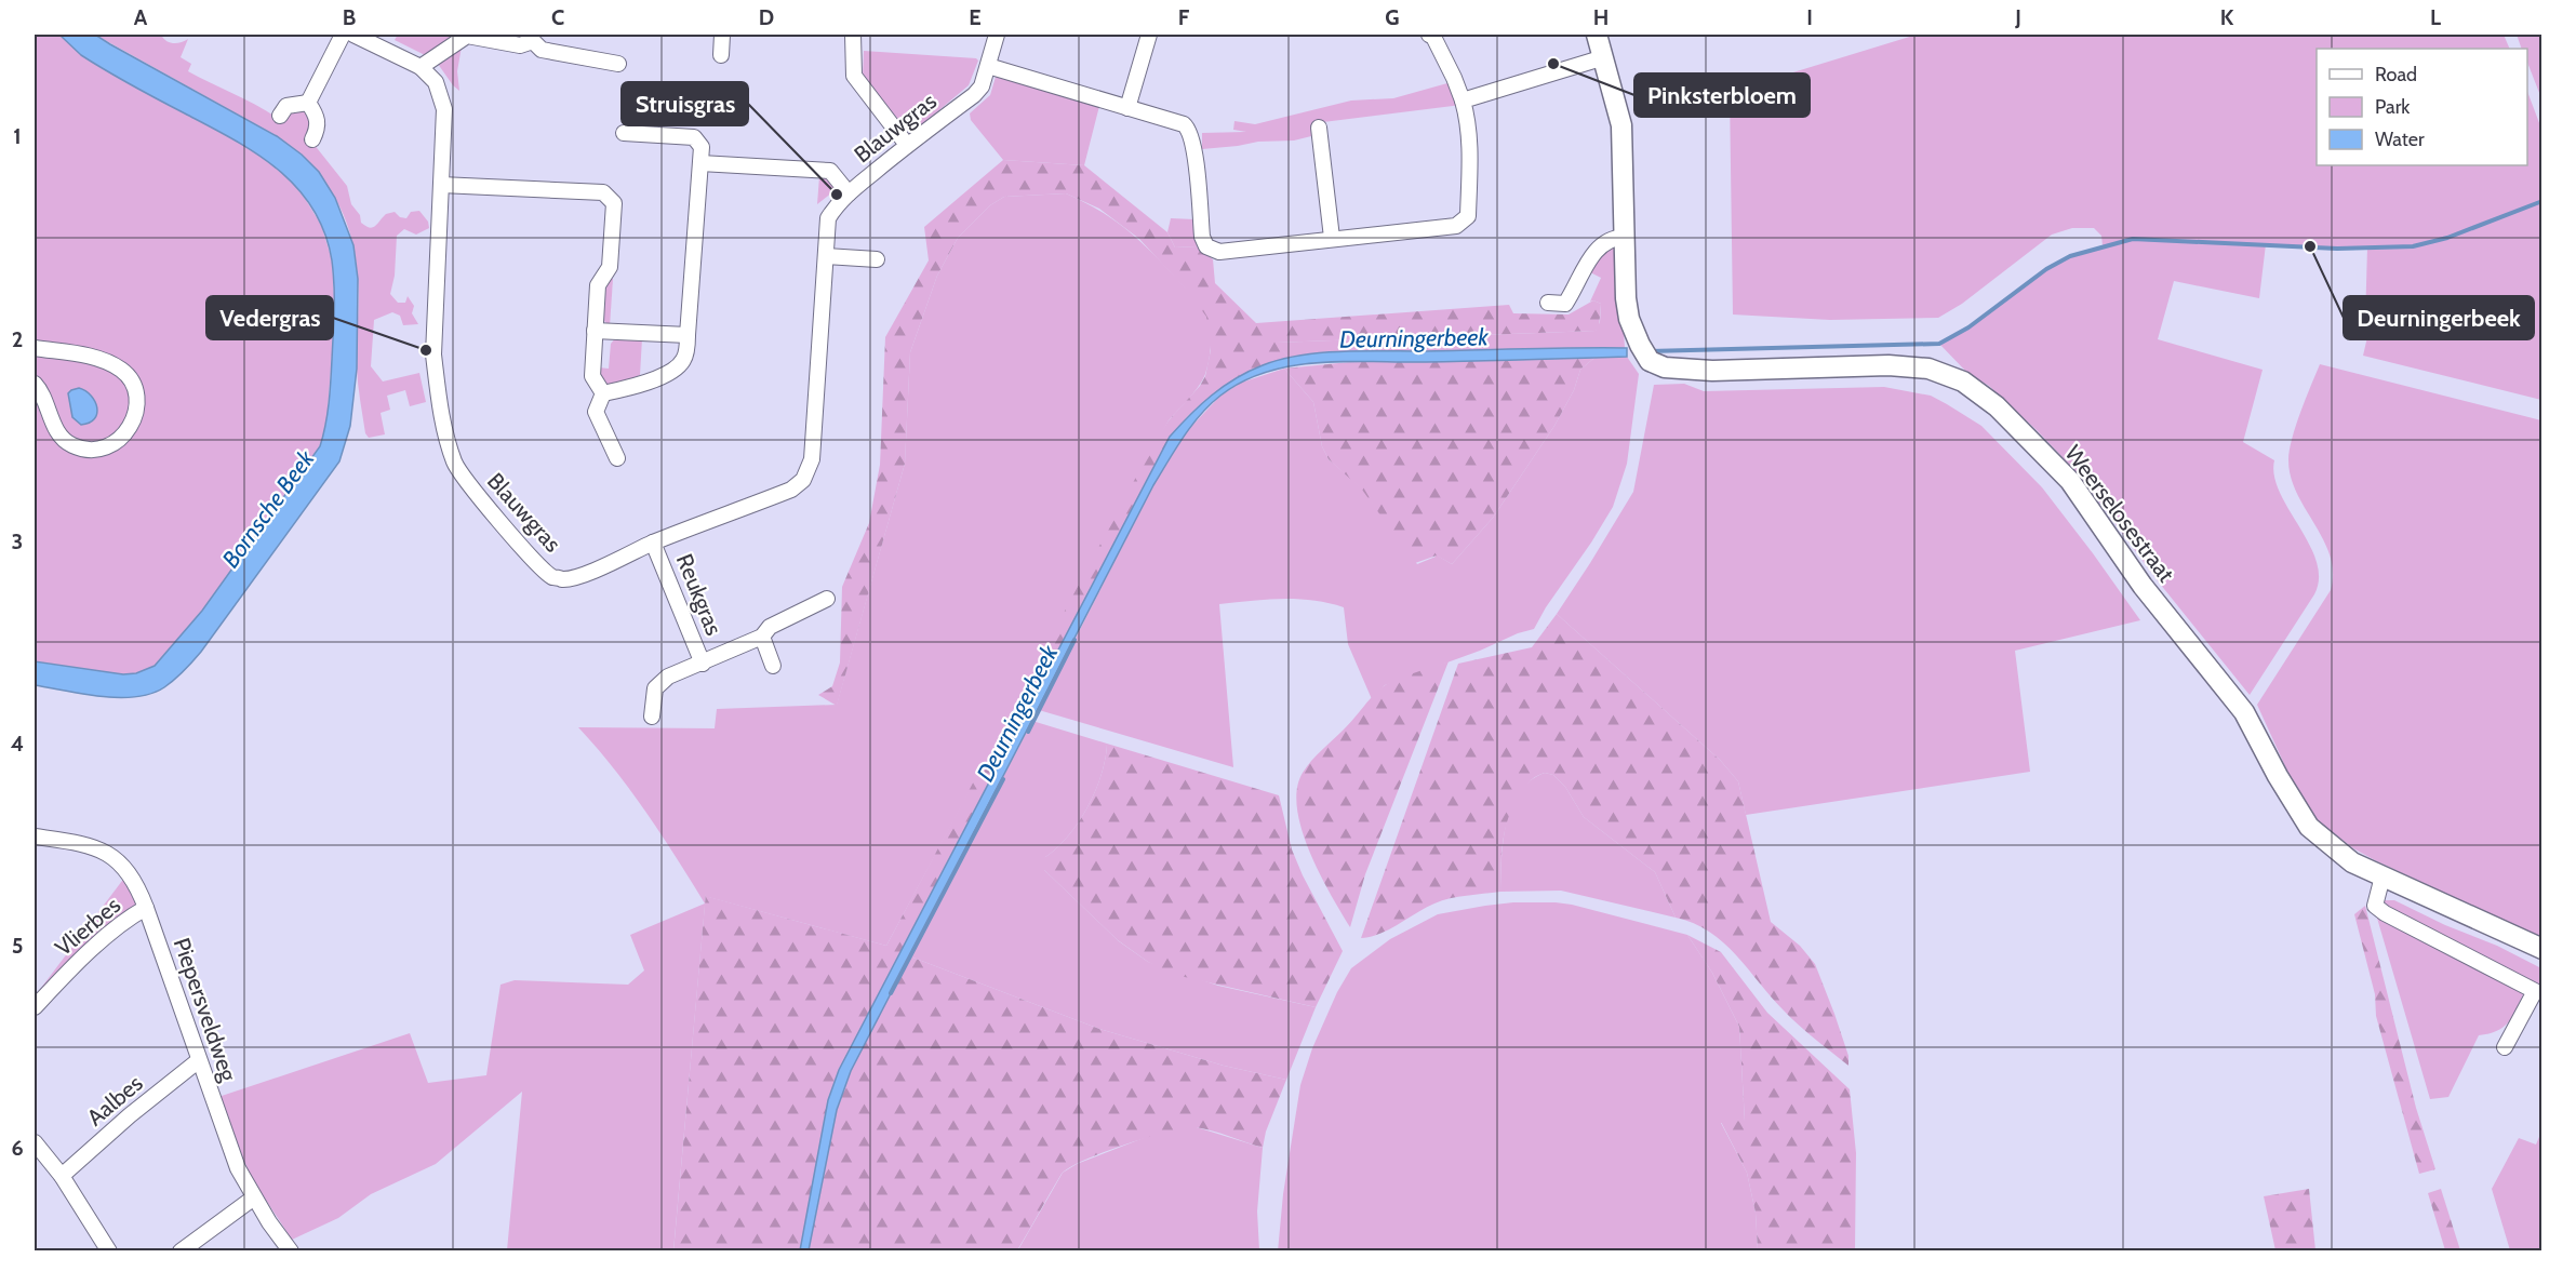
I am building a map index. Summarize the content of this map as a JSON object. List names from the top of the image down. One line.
{"streets":{"street":["Blauwgras","Weerselosestraat","Reukgras","Vlierbes","Piepersveldweg","Aalbes"]},"crossings":[["Blauwgras","Reukgras"],["Vlierbes","Piepersveldweg"],["Piepersveldweg","Aalbes"]],"water":["Deurningerbeek","Bornsche Beek"],"places":["Pinksterbloem","Struisgras","Deurningerbeek","Vedergras"],"legend":["Road","Park","Water"],"grid":{"columns":["A","B","C","D","E","F","G","H","I","J","K","L"],"rows":["1","2","3","4","5","6"]}}
